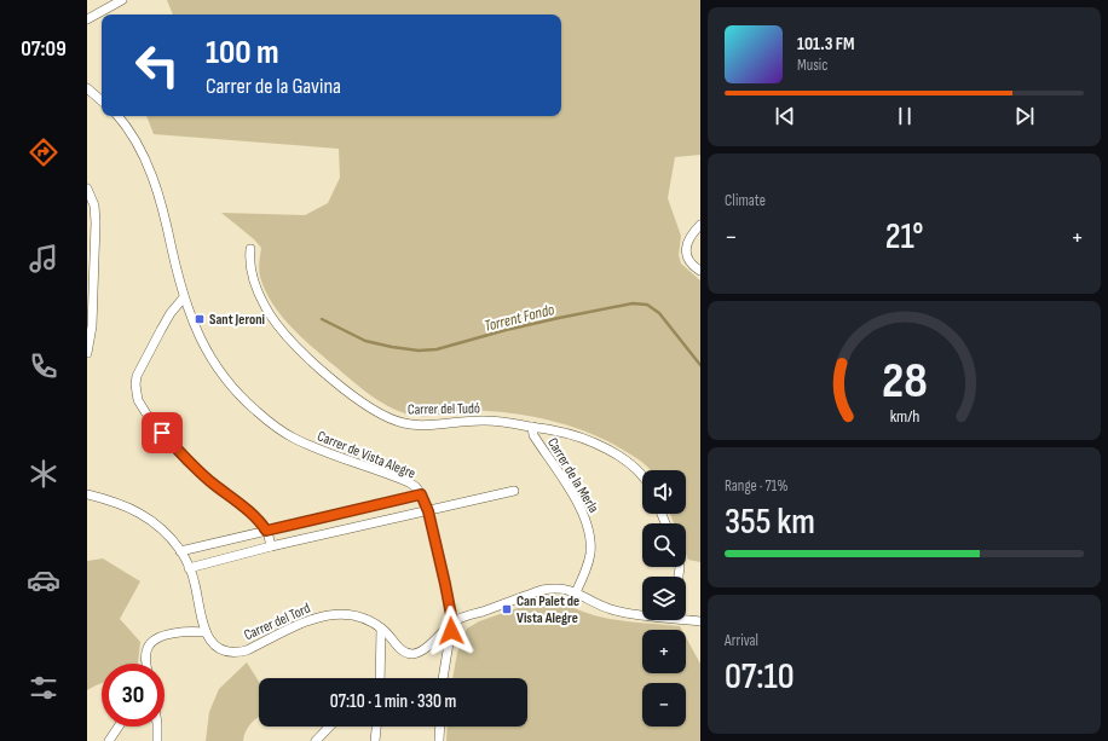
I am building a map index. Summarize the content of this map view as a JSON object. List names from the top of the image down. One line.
{"streets":{"street":["Carrer del Tudó","Carrer de Vista Alegre","Carrer de la Merla","Carrer del Tord"]},"crossings":[["Carrer del Tudó","Carrer de la Merla"],["Carrer de Vista Alegre","Carrer del Tord"]],"water":["Torrent Fondo"],"places":{"transit":["Sant Jeroni","Can Palet de Vista Alegre"]},"page":{"tabs":"07:09","turn":["100 m","Carrer de la Gavina"],"song":["101.3 FM","Music"],"tile":["Climate",["Range · 71%","355 km"],["Arrival","07:10"]],"heat":["−","21°","+"],"map_buttons":["+","−"],"limit":"30","trip":"07:10 · 1 min · 330 m","gauge":["28","km/h"]}}
